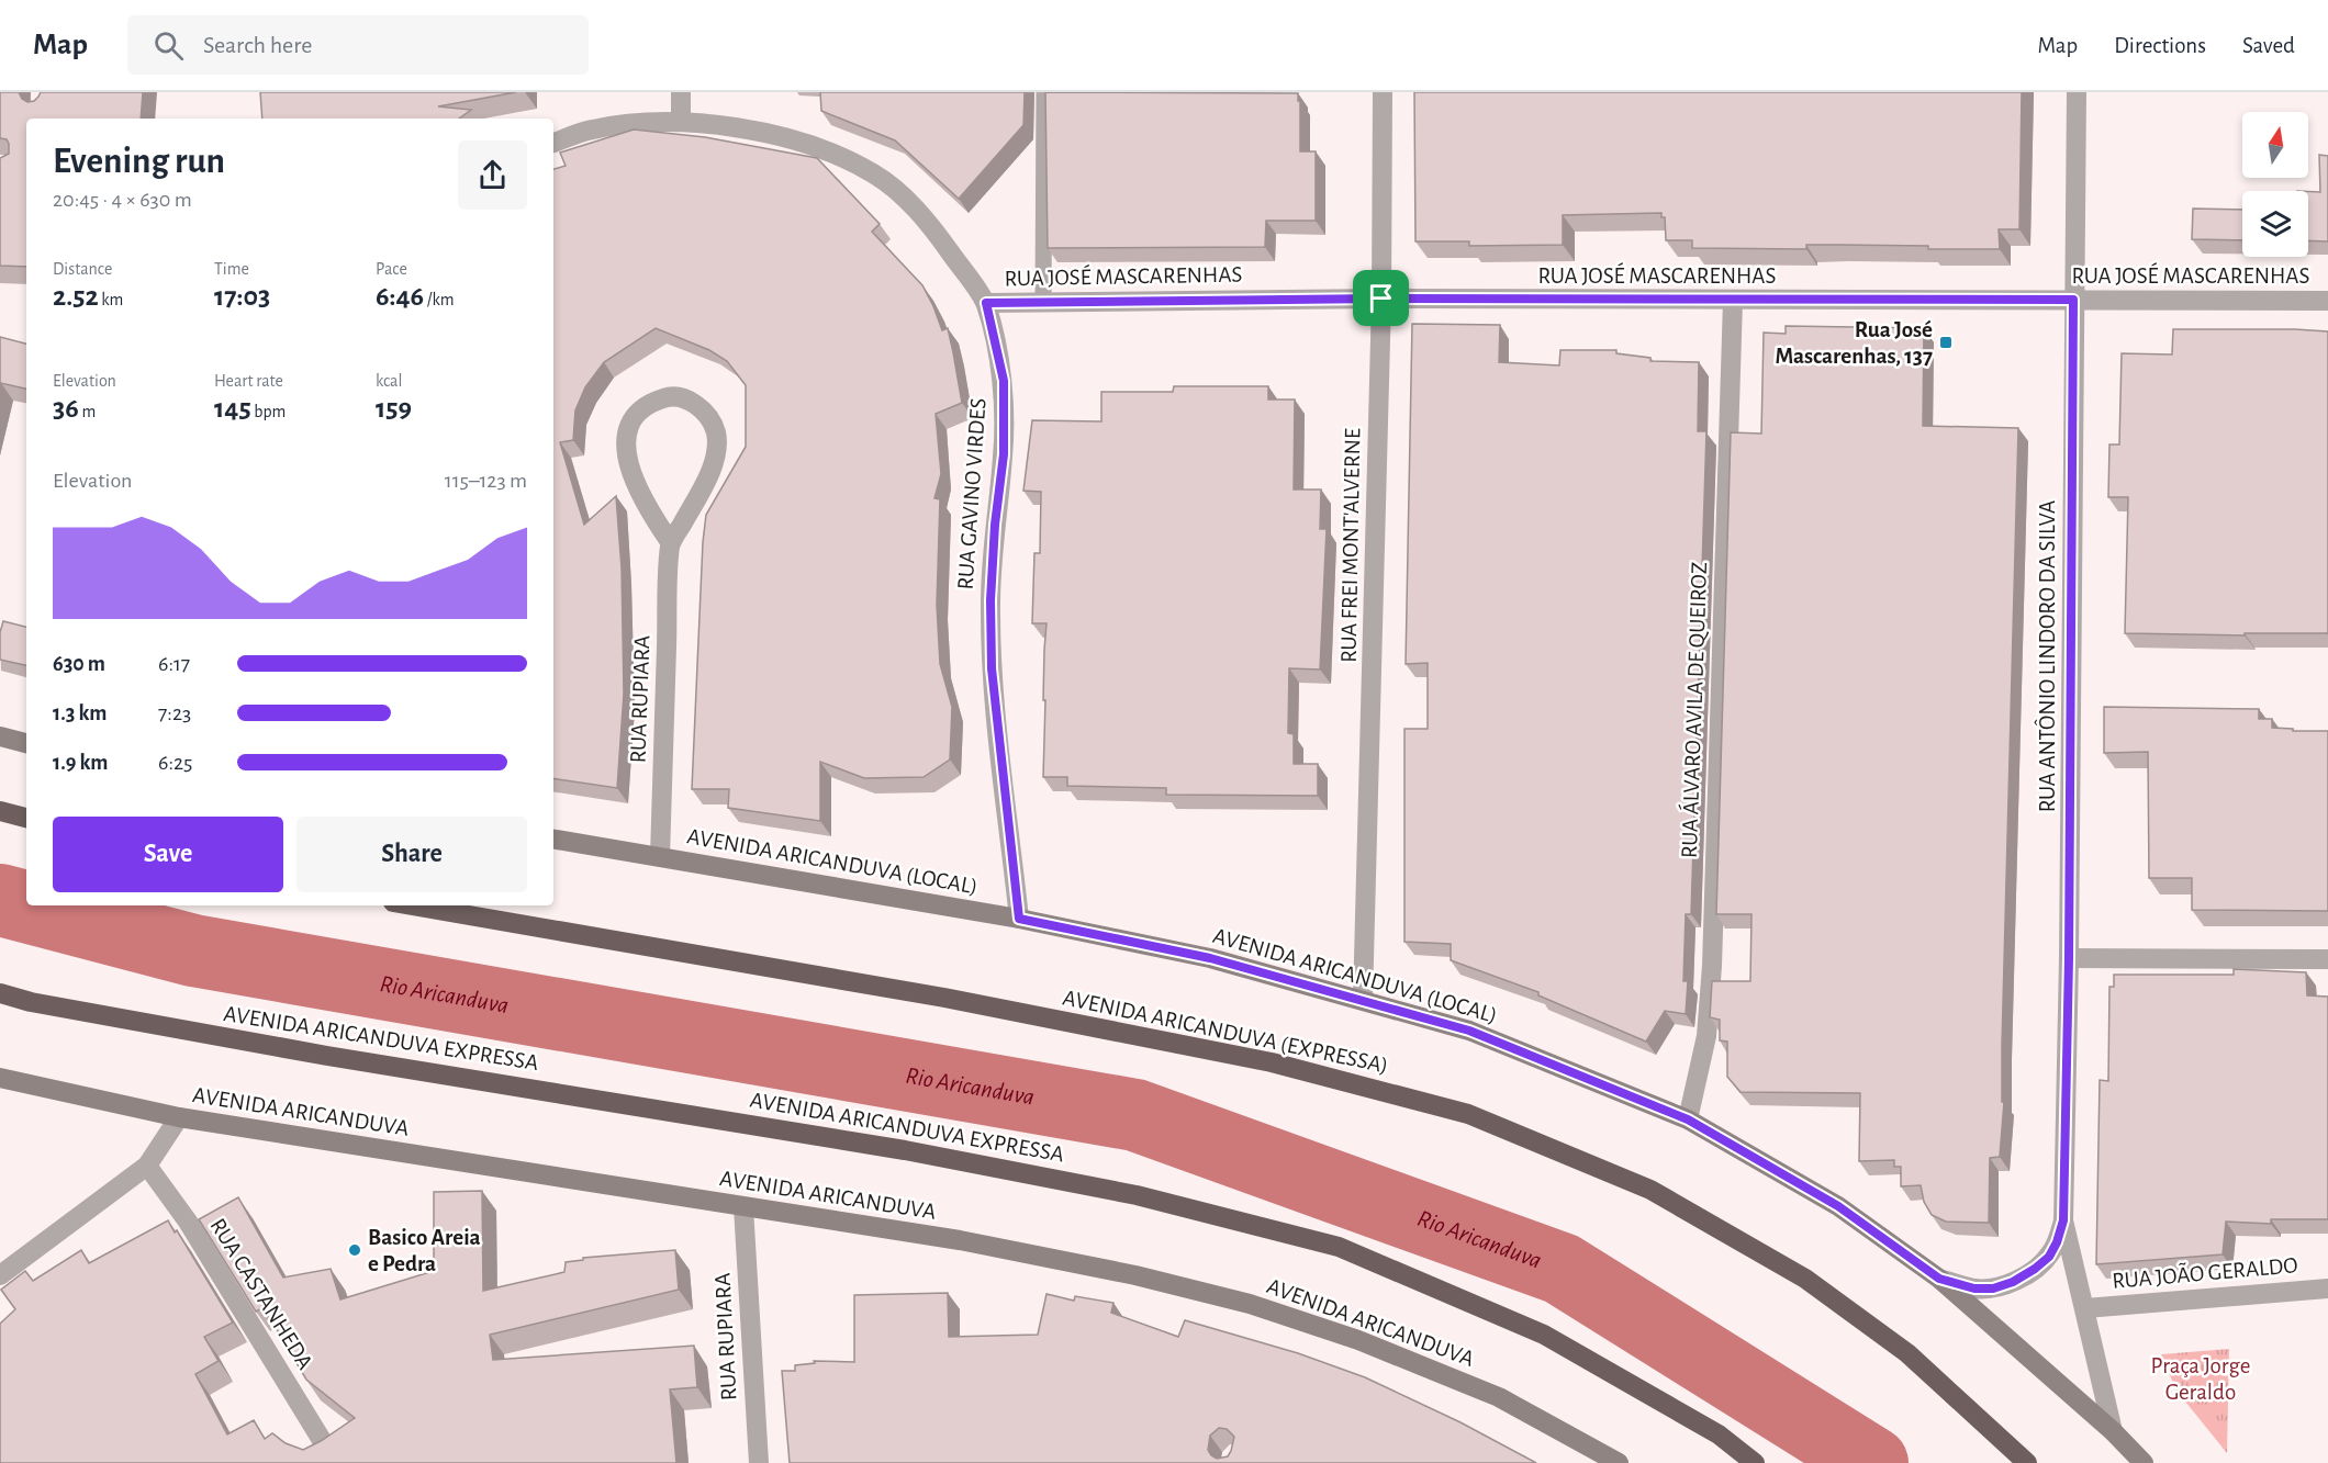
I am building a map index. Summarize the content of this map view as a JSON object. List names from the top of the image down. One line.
{"streets":{"highway":["AVENIDA ARICANDUVA (EXPRESSA)","AVENIDA ARICANDUVA EXPRESSA"],"main road":["AVENIDA ARICANDUVA (LOCAL)","AVENIDA ARICANDUVA"],"street":["RUA JOSÉ MASCARENHAS","RUA GAVINO VIRDES","RUA FREI MONT'ALVERNE","RUA ANTÔNIO LINDORO DA SILVA","RUA RUPIARA","RUA ÁLVARO AVILA DE QUEIROZ","RUA JOÃO GERALDO","RUA CASTANHEDA"]},"crossings":[["RUA JOSÉ MASCARENHAS","RUA GAVINO VIRDES"],["RUA JOSÉ MASCARENHAS","RUA FREI MONT'ALVERNE"],["RUA JOSÉ MASCARENHAS","RUA ANTÔNIO LINDORO DA SILVA"],["RUA JOSÉ MASCARENHAS","RUA ÁLVARO AVILA DE QUEIROZ"],["RUA GAVINO VIRDES","AVENIDA ARICANDUVA (LOCAL)"],["RUA FREI MONT'ALVERNE","AVENIDA ARICANDUVA (LOCAL)"],["RUA ANTÔNIO LINDORO DA SILVA","AVENIDA ARICANDUVA (LOCAL)"],["RUA ANTÔNIO LINDORO DA SILVA","RUA JOÃO GERALDO"],["RUA RUPIARA","AVENIDA ARICANDUVA (LOCAL)"],["RUA RUPIARA","AVENIDA ARICANDUVA"],["RUA ÁLVARO AVILA DE QUEIROZ","AVENIDA ARICANDUVA (LOCAL)"]],"water":["Rio Aricanduva"],"parks":["Praça Jorge Geraldo"],"places":{"transit":["Rua José Mascarenhas, 137"],"other":["Basico Areia e Pedra"]},"north":"top","page":{"header":"Map","search":"Search here","nav":["Map","Directions","Saved"],"heading":["Evening run","20:45 · 4 × 630 m"],"stats":[["Distance","2.52 km"],["Time","17:03"],["Pace","6:46 /km"],["Elevation","36 m"],["Heart rate","145 bpm"],["kcal","159"]],"chart":["Elevation","115–123 m"],"list":[{"name":"630 m","note":"6:17"},{"name":"1.3 km","note":"7:23"},{"name":"1.9 km","note":"6:25"}],"buttons":["Save","Share"]}}
